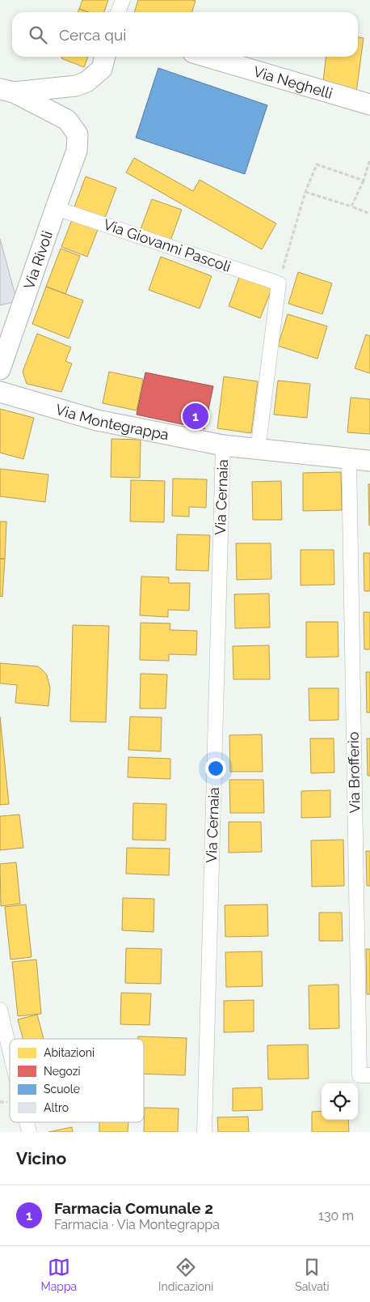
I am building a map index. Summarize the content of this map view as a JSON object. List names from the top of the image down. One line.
{"streets":{"street":["Via Neghelli","Via Giovanni Pascoli","Via Rivoli","Via Montegrappa","Via Cernaia","Via Brofferio"]},"crossings":[["Via Giovanni Pascoli","Via Rivoli"],["Via Montegrappa","Via Cernaia"],["Via Montegrappa","Via Brofferio"]],"legend":["Abitazioni","Negozi","Scuole","Altro"],"page":{"search":"Cerca qui","pins":"1","heading":"Vicino","list":[{"mark":"1","name":"Farmacia Comunale 2","note":"Farmacia · Via Montegrappa","value":"130 m"}],"nav":["Mappa","Indicazioni","Salvati"]}}
